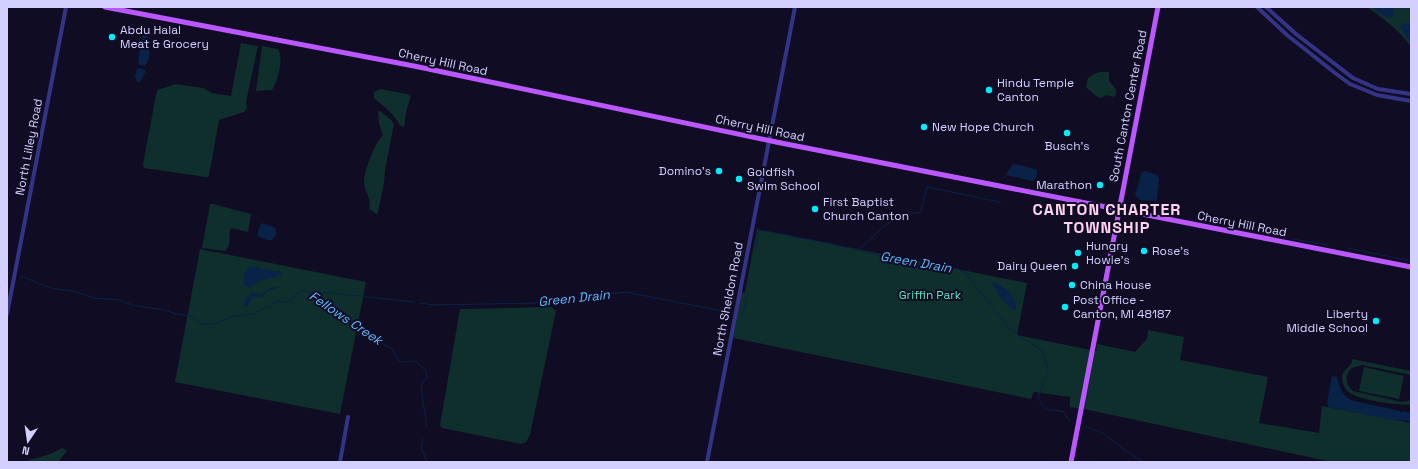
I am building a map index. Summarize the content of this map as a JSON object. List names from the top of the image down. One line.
{"streets":{"main road":["Cherry Hill Road","South Canton Center Road"],"street":["North Lilley Road","North Sheldon Road"]},"crossings":[["Cherry Hill Road","South Canton Center Road"],["Cherry Hill Road","North Sheldon Road"]],"districts":["CANTON CHARTER TOWNSHIP"],"water":["Green Drain","Fellows Creek"],"parks":["Griffin Park"],"places":["Abdu Halal Meat & Grocery","Hindu Temple Canton","New Hope Church","Busch's","Domino's","Goldfish Swim School","Marathon","First Baptist Church Canton","Rose's","Hungry Howie's","Dairy Queen","China House","Post Office - Canton, MI 48187","Liberty Middle School"],"north":"bottom"}
